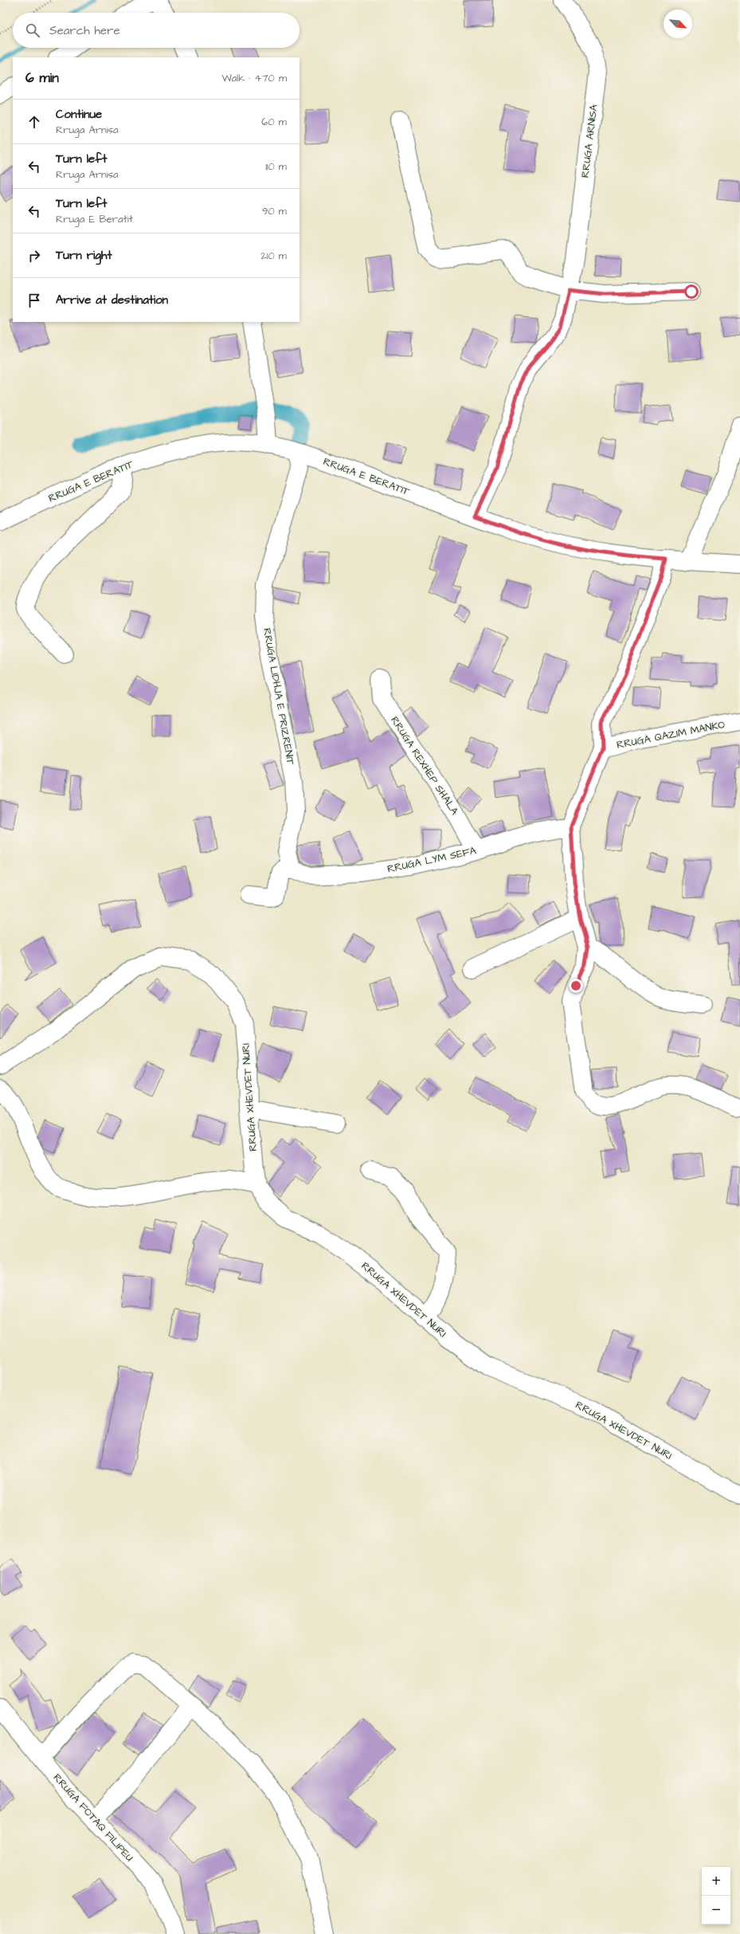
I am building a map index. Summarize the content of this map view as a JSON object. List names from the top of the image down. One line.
{"streets":{"street":["RRUGA ARNISA","RRUGA E BERATIT","RRUGA LIDHJA E PRIZRENIT","RRUGA QAZIM MANKO","RRUGA REXHEP SHALA","RRUGA LYM SEFA","RRUGA XHEVDET NURI","RRUGA FOTAQ FILIPEU"]},"crossings":[["RRUGA ARNISA","RRUGA E BERATIT"],["RRUGA E BERATIT","RRUGA LIDHJA E PRIZRENIT"],["RRUGA LIDHJA E PRIZRENIT","RRUGA LYM SEFA"],["RRUGA REXHEP SHALA","RRUGA LYM SEFA"]],"north":"bottom right","page":{"search":"Search here","heading":["6 min","Walk · 470 m"],"list":[["Continue","Rruga Arnisa","60 m"],["Turn left","Rruga Arnisa","110 m"],["Turn left","Rruga E Beratit","90 m"],["Turn right","210 m"],"Arrive at destination"],"map_buttons":["+","−"]}}
